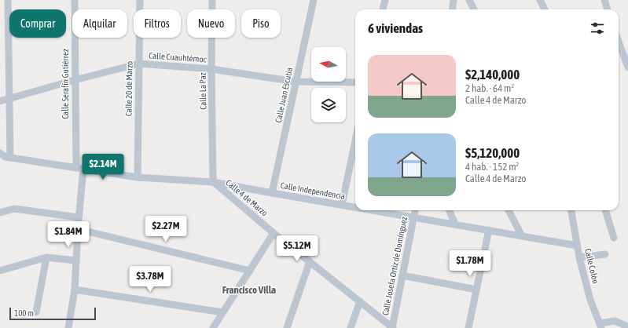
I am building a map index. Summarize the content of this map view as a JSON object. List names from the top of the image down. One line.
{"streets":{"street":["Calle Cuauhtémoc","Calle Serafín Gutiérrez","Calle 20 de Marzo","Calle La Paz","Calle Juan Escutia","Calle Independencia","Calle 4 de Marzo","Calle Josefa Ortiz de Domínguez","Calle Colón"]},"crossings":[["Calle Cuauhtémoc","Calle Serafín Gutiérrez"],["Calle Cuauhtémoc","Calle 20 de Marzo"],["Calle Cuauhtémoc","Calle La Paz"],["Calle Cuauhtémoc","Calle Juan Escutia"],["Calle Serafín Gutiérrez","Calle 4 de Marzo"],["Calle 20 de Marzo","Calle 4 de Marzo"],["Calle La Paz","Calle Independencia"],["Calle La Paz","Calle 4 de Marzo"],["Calle Juan Escutia","Calle Independencia"],["Calle Independencia","Calle 4 de Marzo"],["Calle Independencia","Calle Josefa Ortiz de Domínguez"],["Calle Independencia","Calle Colón"],["Calle 4 de Marzo","Calle Josefa Ortiz de Domínguez"]],"districts":["Francisco Villa"],"scale_bar":"100 m","north":"left","page":{"chip":["Comprar","Alquilar","Filtros","Nuevo","Piso"],"heading":"6 viviendas","list":[{"name":"$2,140,000","note":"2 hab. · 64 m² · Calle 4 de Marzo"},{"name":"$5,120,000","note":"4 hab. · 152 m² · Calle 4 de Marzo"}],"price":["$2.14M","$2.27M","$1.84M","$5.12M","$1.78M","$3.78M"],"scale":"100 m"}}
